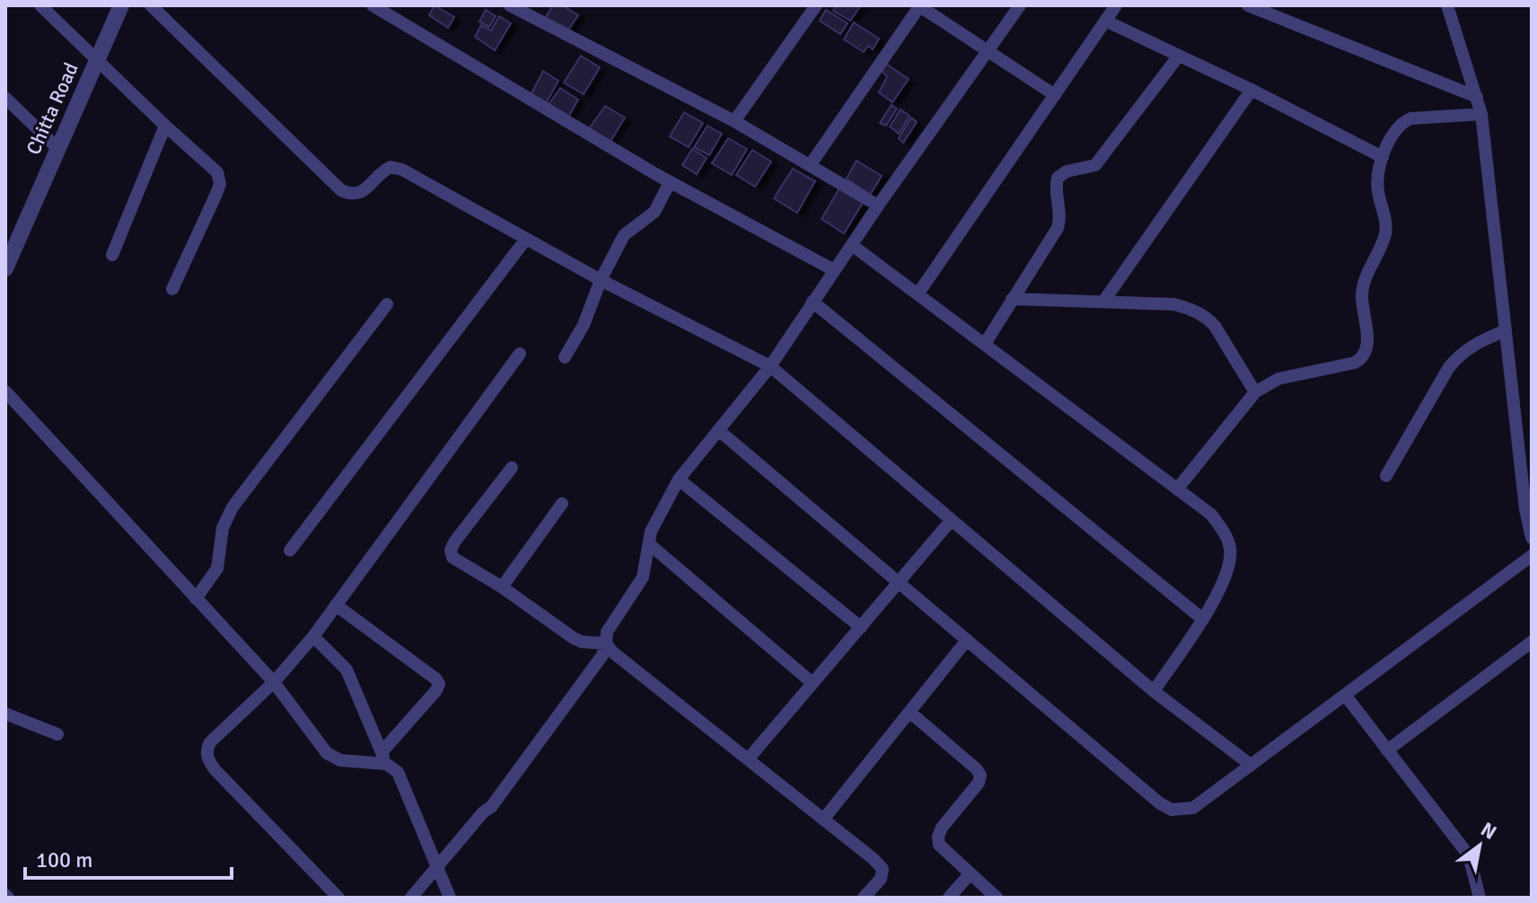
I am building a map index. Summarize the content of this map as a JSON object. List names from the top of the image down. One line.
{"streets":{"street":["Chitta Road"]},"scale_bar":"100 m","north":"top right"}
